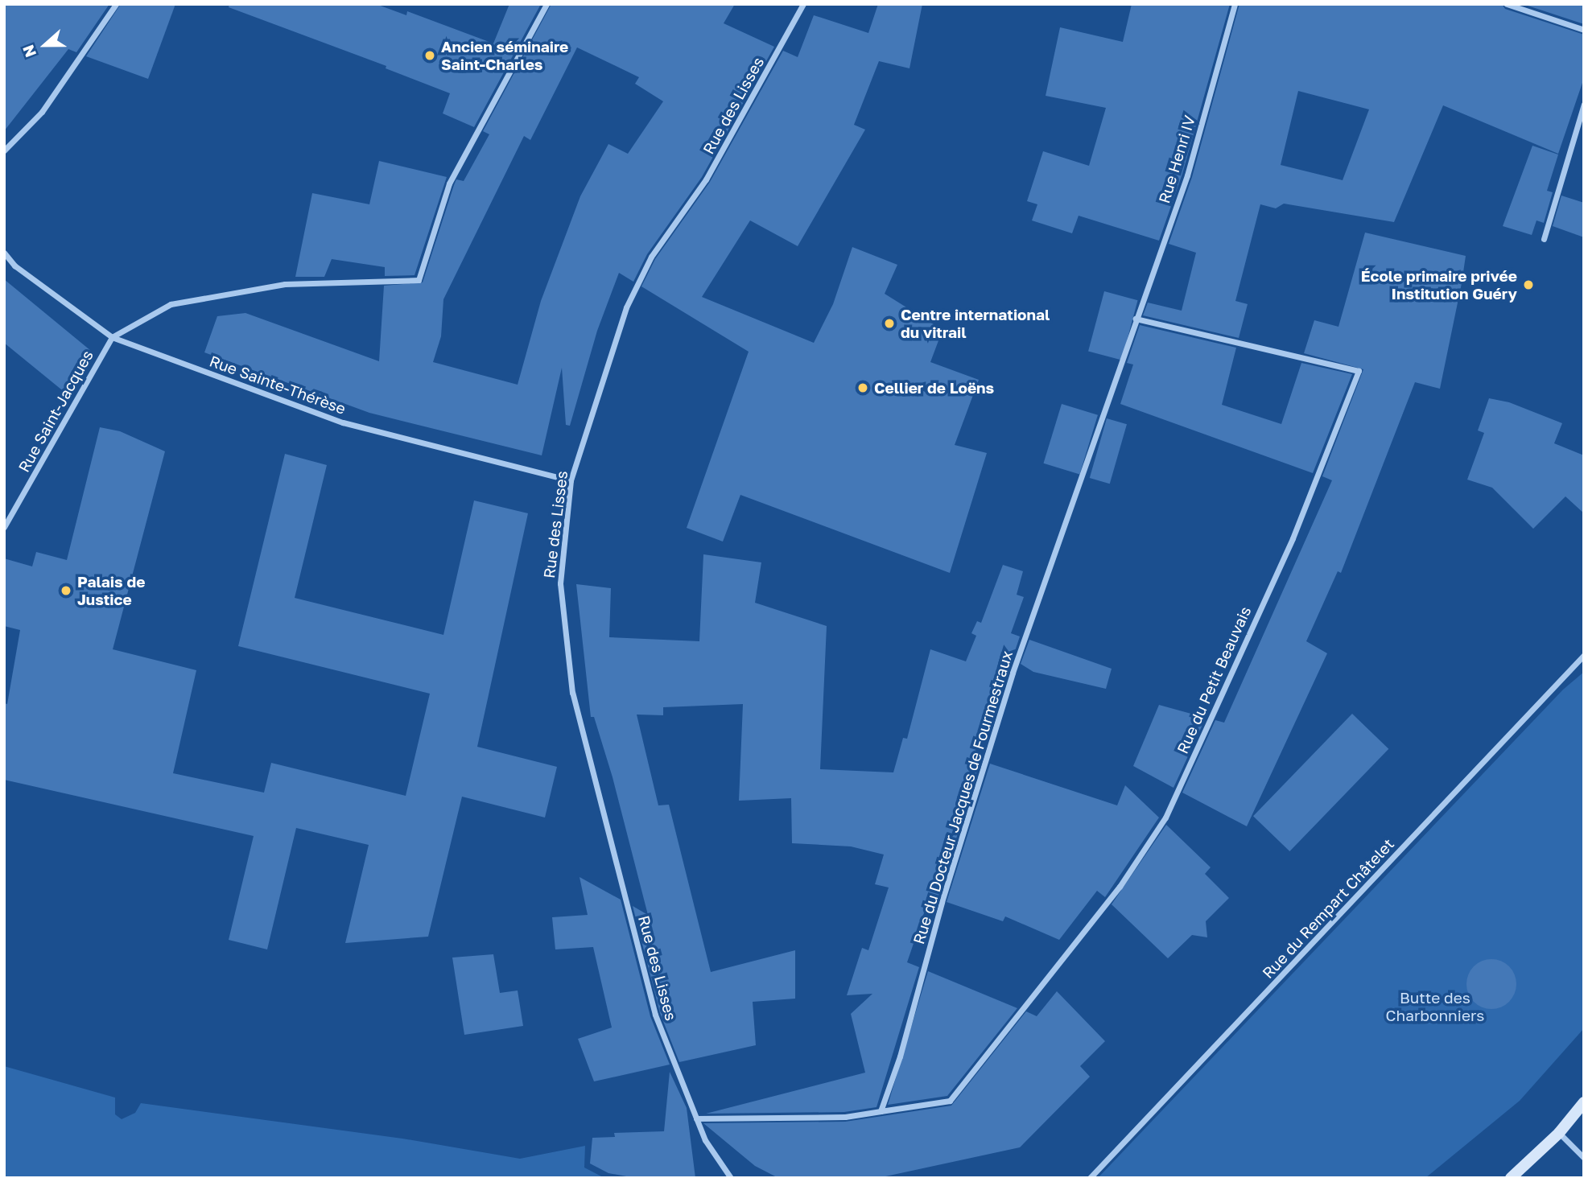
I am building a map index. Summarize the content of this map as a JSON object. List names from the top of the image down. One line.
{"streets":{"street":["Rue des Lisses","Rue Henri IV","Rue Sainte-Thérèse","Rue Saint-Jacques","Rue du Petit Beauvais","Rue du Docteur Jacques de Fourmestraux","Rue du Rempart Châtelet"]},"crossings":[["Rue des Lisses","Rue Sainte-Thérèse"],["Rue Henri IV","Rue du Petit Beauvais"],["Rue Henri IV","Rue du Docteur Jacques de Fourmestraux"],["Rue Sainte-Thérèse","Rue Saint-Jacques"],["Rue du Petit Beauvais","Rue du Docteur Jacques de Fourmestraux"]],"parks":["Butte des Charbonniers"],"places":["Ancien séminaire Saint-Charles","École primaire privée Institution Guéry","Centre international du vitrail","Cellier de Loëns","Palais de Justice"],"north":"left"}
